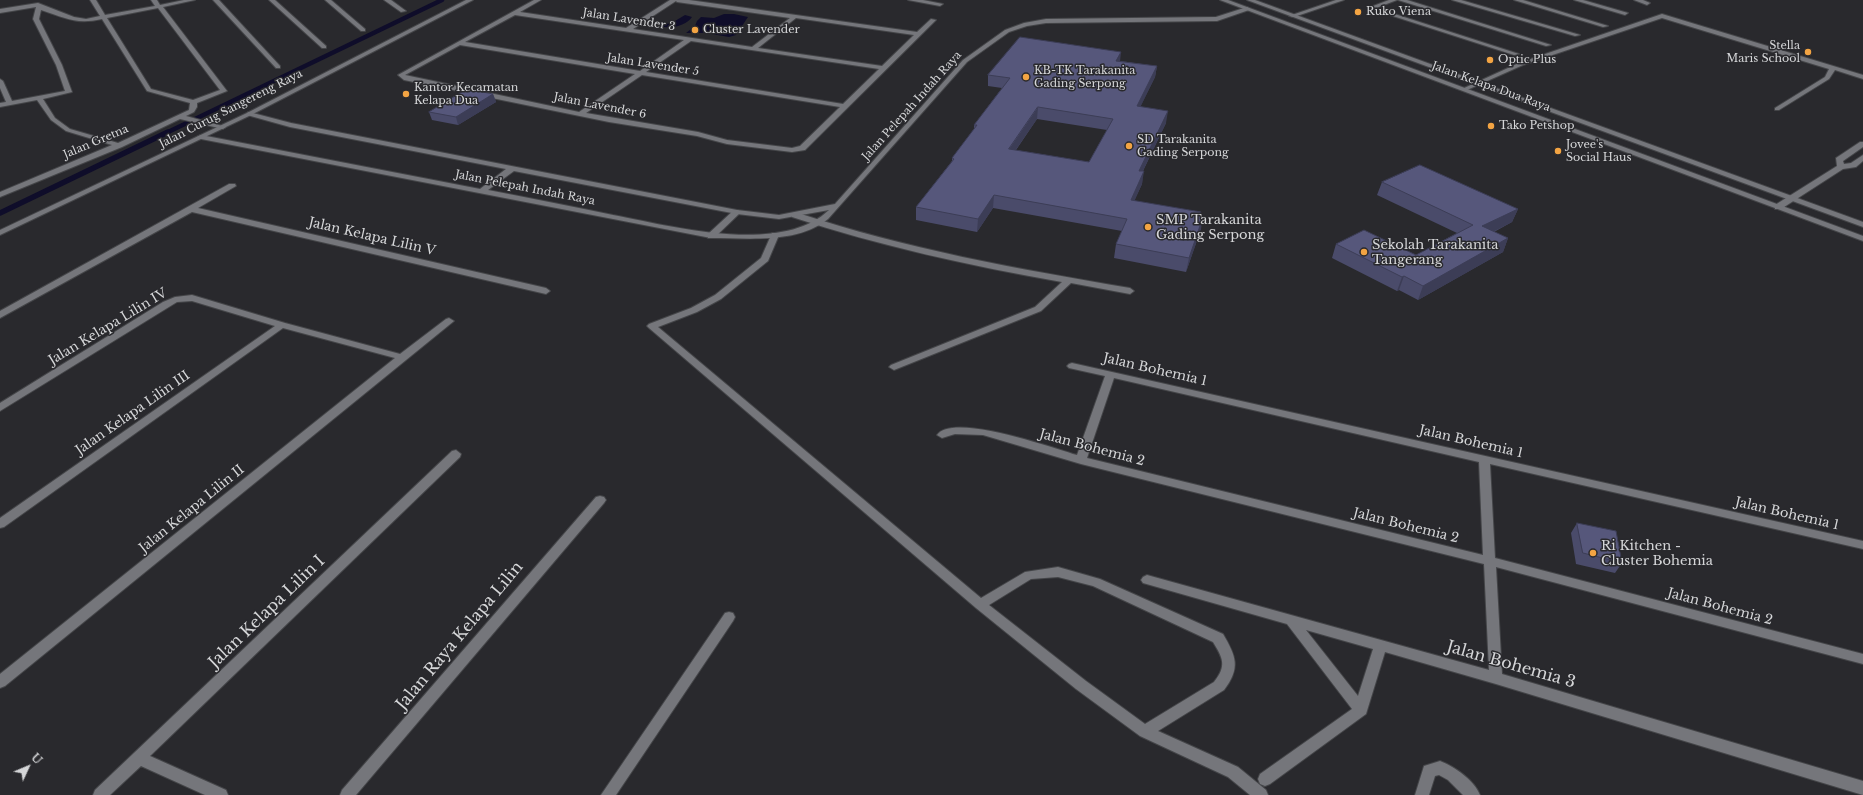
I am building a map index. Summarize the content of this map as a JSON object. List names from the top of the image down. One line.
{"streets":{"street":["Jalan Lavender 3","Jalan Lavender 5","Jalan Kelapa Dua Raya","Jalan Lavender 6","Jalan Pelepah Indah Raya","Jalan Curug Sangereng Raya","Jalan Gretna","Jalan Kelapa Lilin V","Jalan Kelapa Lilin IV","Jalan Bohemia 1","Jalan Kelapa Lilin III","Jalan Bohemia 2","Jalan Kelapa Lilin II","Jalan Kelapa Lilin I","Jalan Raya Kelapa Lilin","Jalan Bohemia 3"]},"crossings":[["Jalan Lavender 5","Jalan Lavender 6"],["Jalan Kelapa Dua Raya","Jalan Pelepah Indah Raya"],["Jalan Pelepah Indah Raya","Jalan Curug Sangereng Raya"],["Jalan Kelapa Lilin IV","Jalan Kelapa Lilin III"]],"places":["Ruko Viena","Cluster Lavender","Stella Maris School","Optic Plus","KB-TK Tarakanita Gading Serpong","Kantor Kecamatan Kelapa Dua","Tako Petshop","SD Tarakanita Gading Serpong","Jovee's Social Haus","SMP Tarakanita Gading Serpong","Sekolah Tarakanita Tangerang","Ri Kitchen - Cluster Bohemia"],"north":"top right"}
